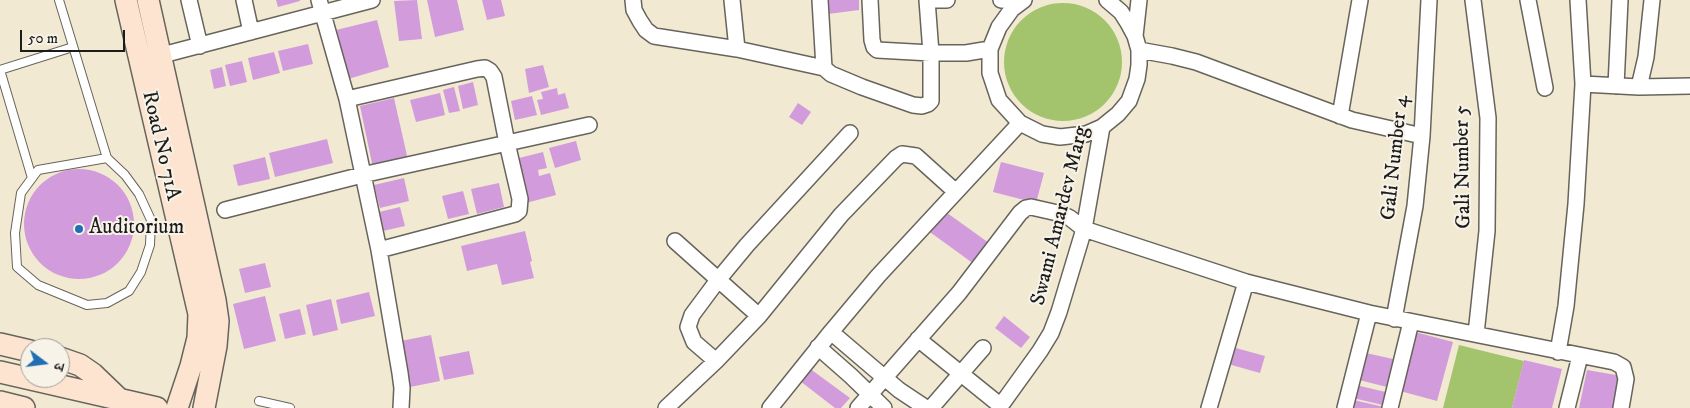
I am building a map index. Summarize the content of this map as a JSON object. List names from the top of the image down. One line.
{"streets":{"street":["Road No 71A","Gali Number 4","Gali Number 5","Swami Amardev Marg"]},"places":["Auditorium"],"scale_bar":"50 m","north":"right"}
